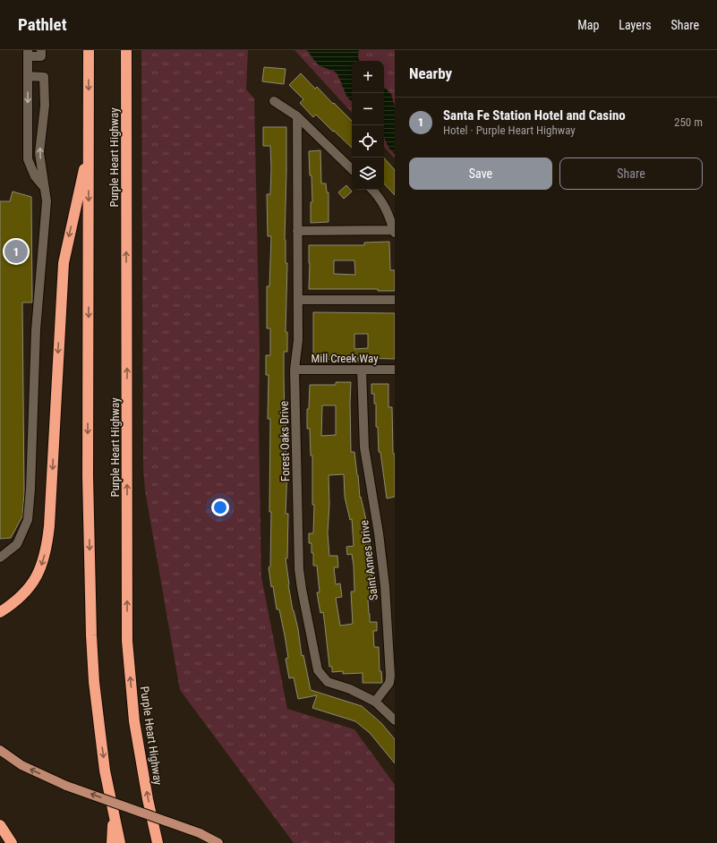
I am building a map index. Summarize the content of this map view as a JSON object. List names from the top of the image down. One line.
{"streets":{"highway":["Purple Heart Highway"],"street":["Mill Creek Way","Forest Oaks Drive","Saint Annes Drive"]},"crossings":[["Mill Creek Way","Forest Oaks Drive"],["Mill Creek Way","Saint Annes Drive"],["Forest Oaks Drive","Saint Annes Drive"]],"page":{"header":"Pathlet","nav":["Map","Layers","Share"],"heading":"Nearby","map_buttons":["+","−"],"list":[{"mark":"1","name":"Santa Fe Station Hotel and Casino","note":"Hotel · Purple Heart Highway","value":"250 m"}],"buttons":["Save","Share"],"pins":"1"}}
